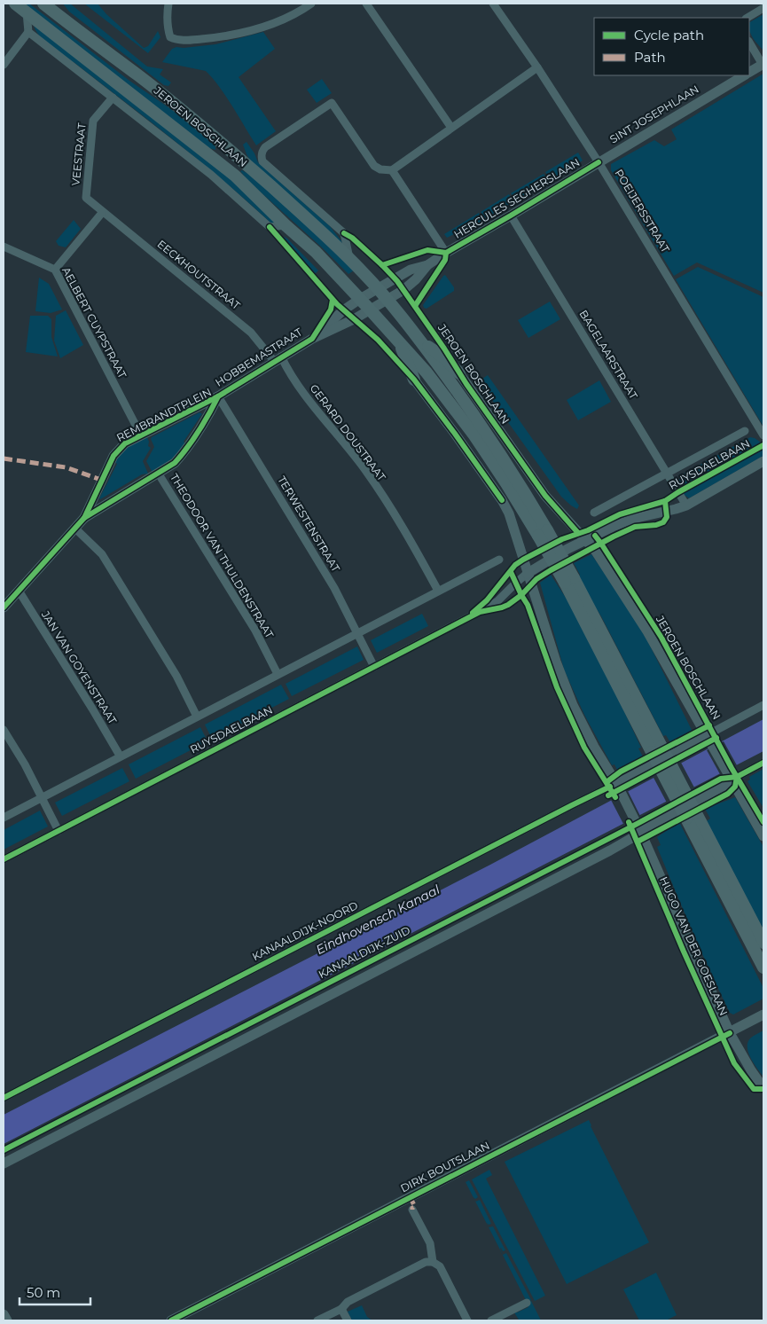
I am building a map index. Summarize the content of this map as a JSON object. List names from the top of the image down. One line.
{"streets":{"main road":["JEROEN BOSCHLAAN"],"street":["SINT JOSEPHLAAN","VEESTRAAT","HERCULES SEGHERSLAAN","POEIJERSSTRAAT","EECKHOUTSTRAAT","AELBERT CUYPSTRAAT","BAGELAARSTRAAT","HOBBEMASTRAAT","REMBRANDTPLEIN","GERARD DOUSTRAAT","RUYSDAELBAAN","TERWESTENSTRAAT","THEODOOR VAN THULDENSTRAAT","JAN VAN GOYENSTRAAT","KANAALDIJK-NOORD","HUGO VAN DER GOESLAAN","KANAALDIJK-ZUID","DIRK BOUTSLAAN"]},"crossings":[["SINT JOSEPHLAAN","HERCULES SEGHERSLAAN"],["SINT JOSEPHLAAN","POEIJERSSTRAAT"],["JEROEN BOSCHLAAN","HERCULES SEGHERSLAAN"],["JEROEN BOSCHLAAN","HOBBEMASTRAAT"],["JEROEN BOSCHLAAN","RUYSDAELBAAN"],["JEROEN BOSCHLAAN","KANAALDIJK-NOORD"],["JEROEN BOSCHLAAN","KANAALDIJK-ZUID"],["VEESTRAAT","EECKHOUTSTRAAT"],["HERCULES SEGHERSLAAN","POEIJERSSTRAAT"],["HERCULES SEGHERSLAAN","BAGELAARSTRAAT"],["HERCULES SEGHERSLAAN","HOBBEMASTRAAT"],["EECKHOUTSTRAAT","HOBBEMASTRAAT"],["EECKHOUTSTRAAT","GERARD DOUSTRAAT"],["AELBERT CUYPSTRAAT","REMBRANDTPLEIN"],["BAGELAARSTRAAT","RUYSDAELBAAN"],["HOBBEMASTRAAT","REMBRANDTPLEIN"],["HOBBEMASTRAAT","GERARD DOUSTRAAT"],["HOBBEMASTRAAT","TERWESTENSTRAAT"],["REMBRANDTPLEIN","TERWESTENSTRAAT"],["REMBRANDTPLEIN","THEODOOR VAN THULDENSTRAAT"],["RUYSDAELBAAN","TERWESTENSTRAAT"],["KANAALDIJK-NOORD","HUGO VAN DER GOESLAAN"],["HUGO VAN DER GOESLAAN","KANAALDIJK-ZUID"],["HUGO VAN DER GOESLAAN","DIRK BOUTSLAAN"]],"water":["Eindhovensch Kanaal"],"legend":["Cycle path","Path"],"scale_bar":"50 m"}
